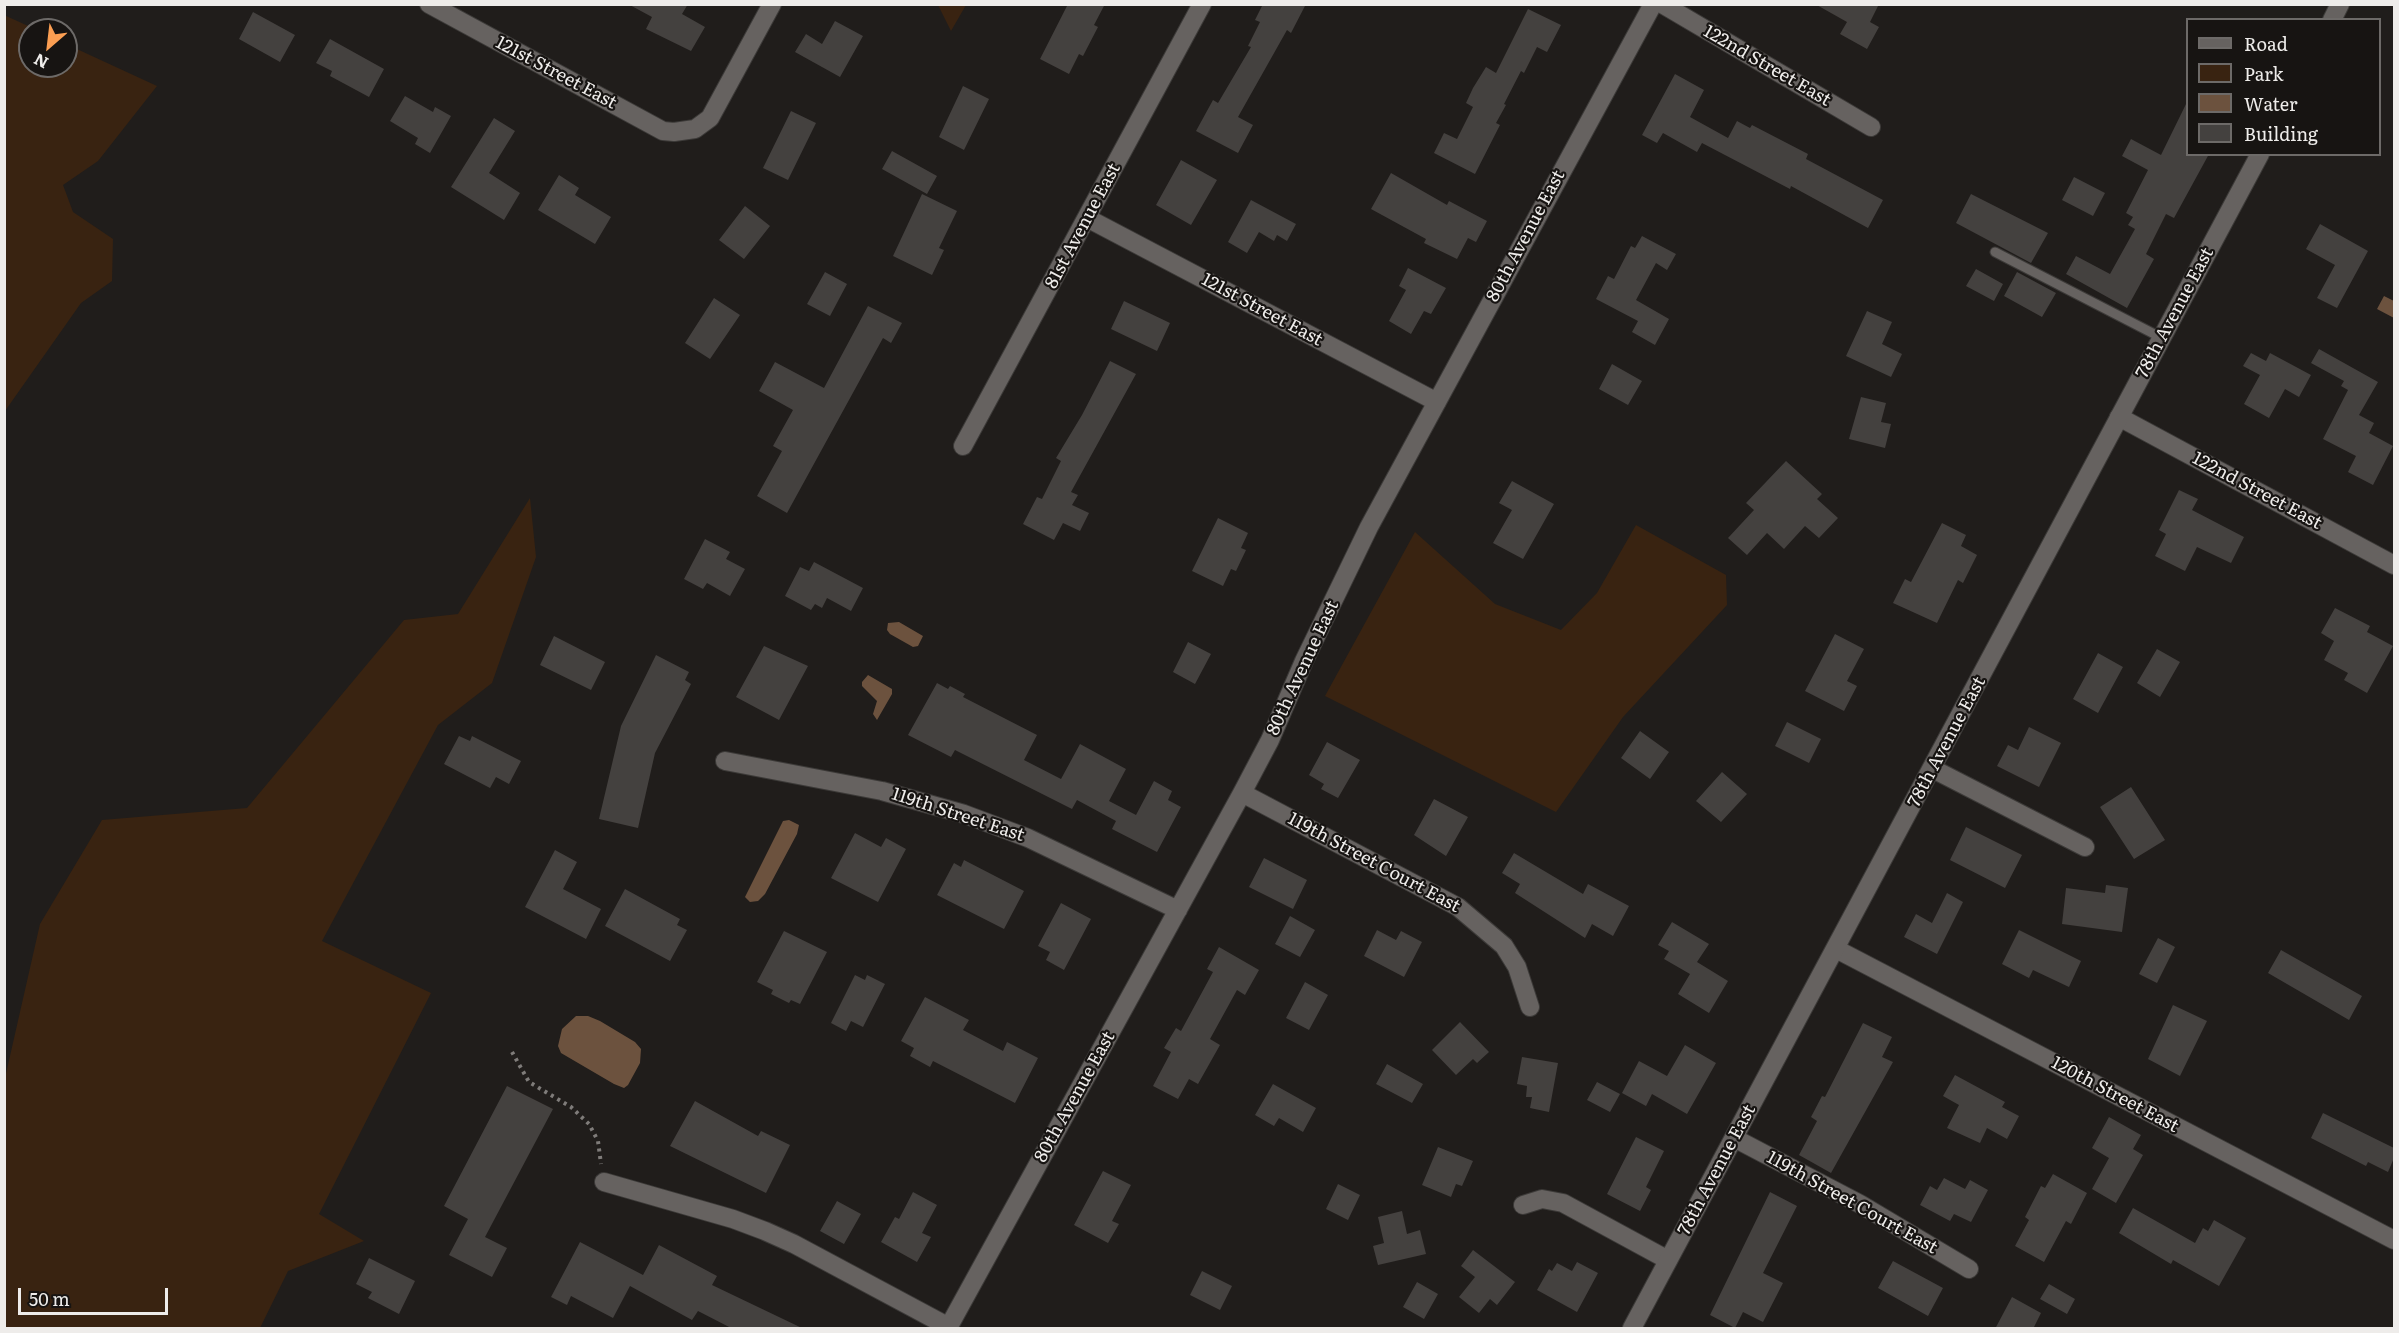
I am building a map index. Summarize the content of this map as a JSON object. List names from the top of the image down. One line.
{"streets":{"street":["122nd Street East","121st Street East","81st Avenue East","80th Avenue East","78th Avenue East","119th Street East","119th Street Court East","120th Street East"]},"crossings":[["122nd Street East","78th Avenue East"],["121st Street East","81st Avenue East"],["121st Street East","80th Avenue East"],["80th Avenue East","119th Street East"],["80th Avenue East","119th Street Court East"],["78th Avenue East","119th Street Court East"],["78th Avenue East","120th Street East"]],"legend":["Road","Park","Water","Building"],"scale_bar":"50 m","north":"bottom left"}
